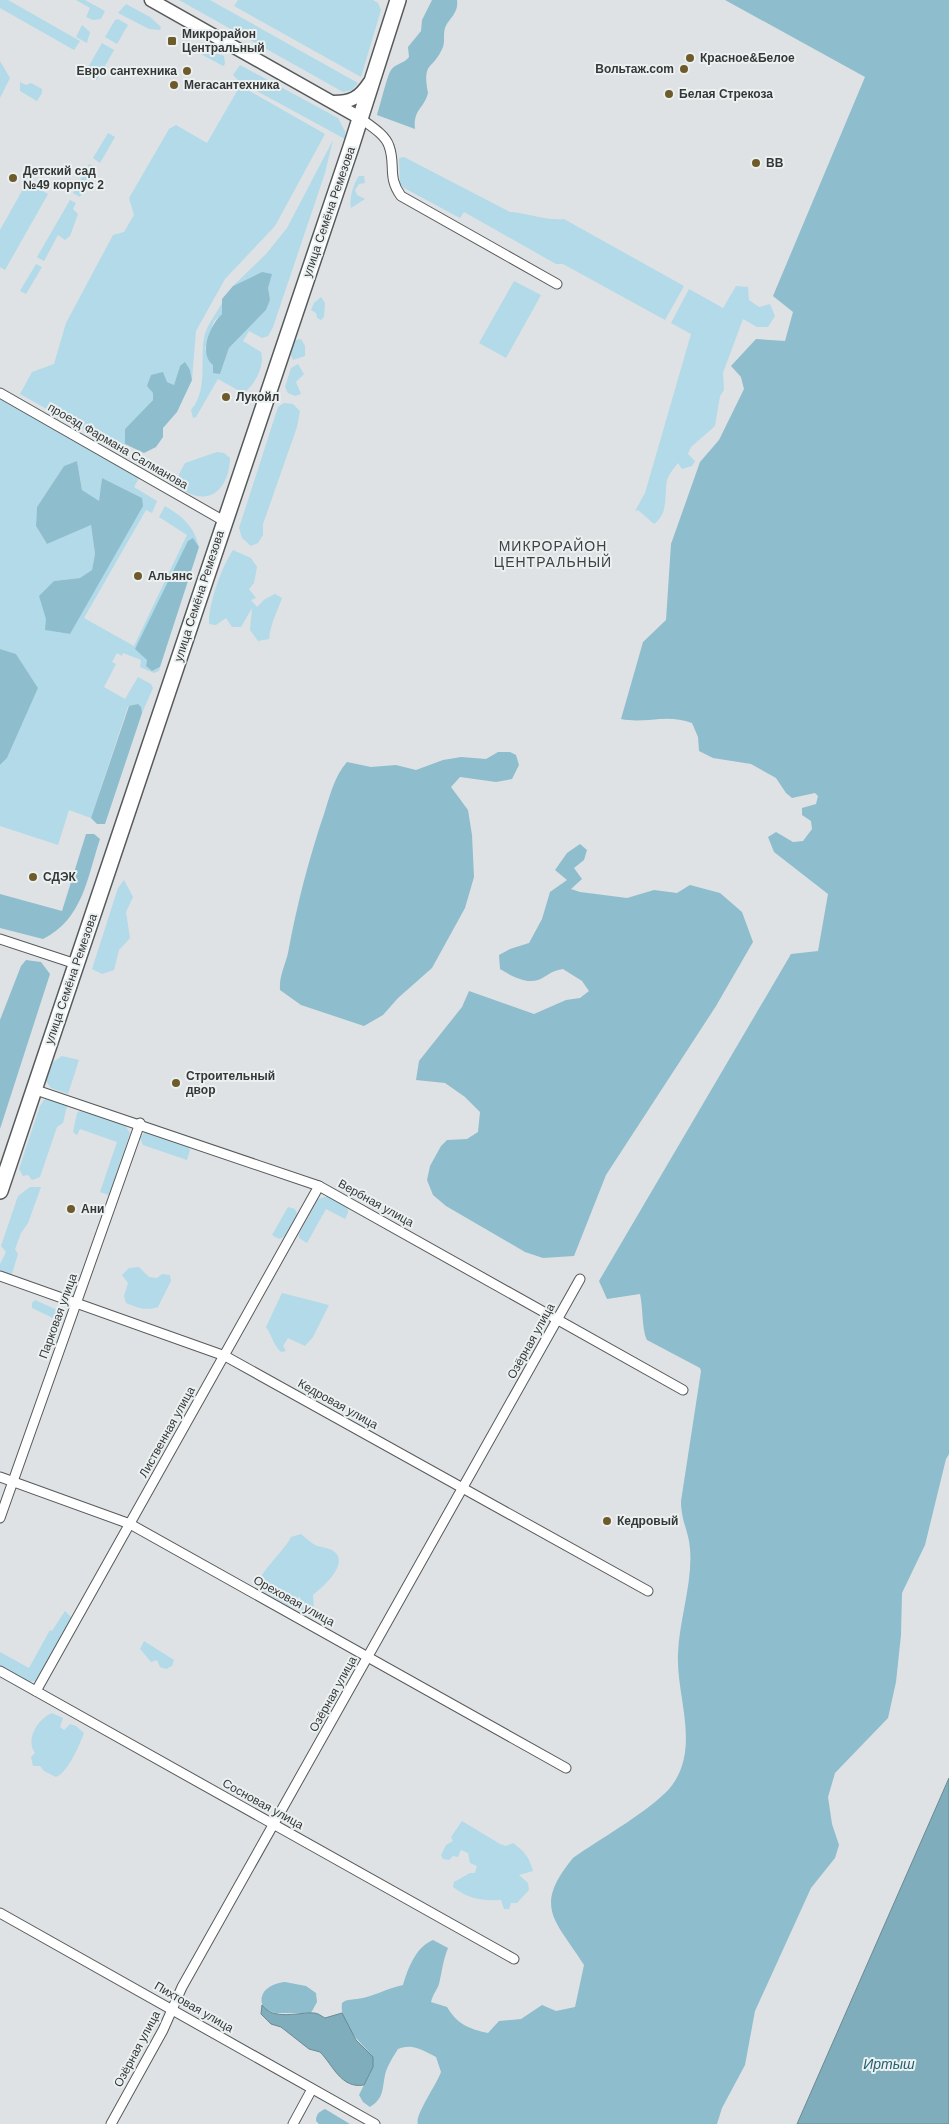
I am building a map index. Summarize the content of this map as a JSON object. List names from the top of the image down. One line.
{"streets":{"main road":["улица Семёна Ремезова"],"street":["проезд Фармана Салманова","Вербная улица","Парковая улица","Озёрная улица","Кедровая улица","Лиственная улица","Ореховая улица","Сосновая улица","Пихтовая улица"]},"crossings":[["улица Семёна Ремезова","проезд Фармана Салманова"],["улица Семёна Ремезова","Вербная улица"],["Вербная улица","Парковая улица"],["Вербная улица","Озёрная улица"],["Вербная улица","Лиственная улица"],["Парковая улица","Кедровая улица"],["Парковая улица","Ореховая улица"],["Озёрная улица","Кедровая улица"],["Озёрная улица","Ореховая улица"],["Озёрная улица","Сосновая улица"],["Озёрная улица","Пихтовая улица"],["Кедровая улица","Лиственная улица"],["Лиственная улица","Ореховая улица"],["Лиственная улица","Сосновая улица"]],"districts":["МИКРОРАЙОН ЦЕНТРАЛЬНЫЙ"],"water":["Иртыш"],"places":{"transit":["Микрорайон Центральный"],"other":["Красное&Белое","Вольтаж.com","Евро сантехника","Мегасантехника","Белая Стрекоза","BB","Детский сад №49 корпус 2","Лукойл","Альянс","СДЭК","Строительный двор","Ани","Кедровый"]}}
